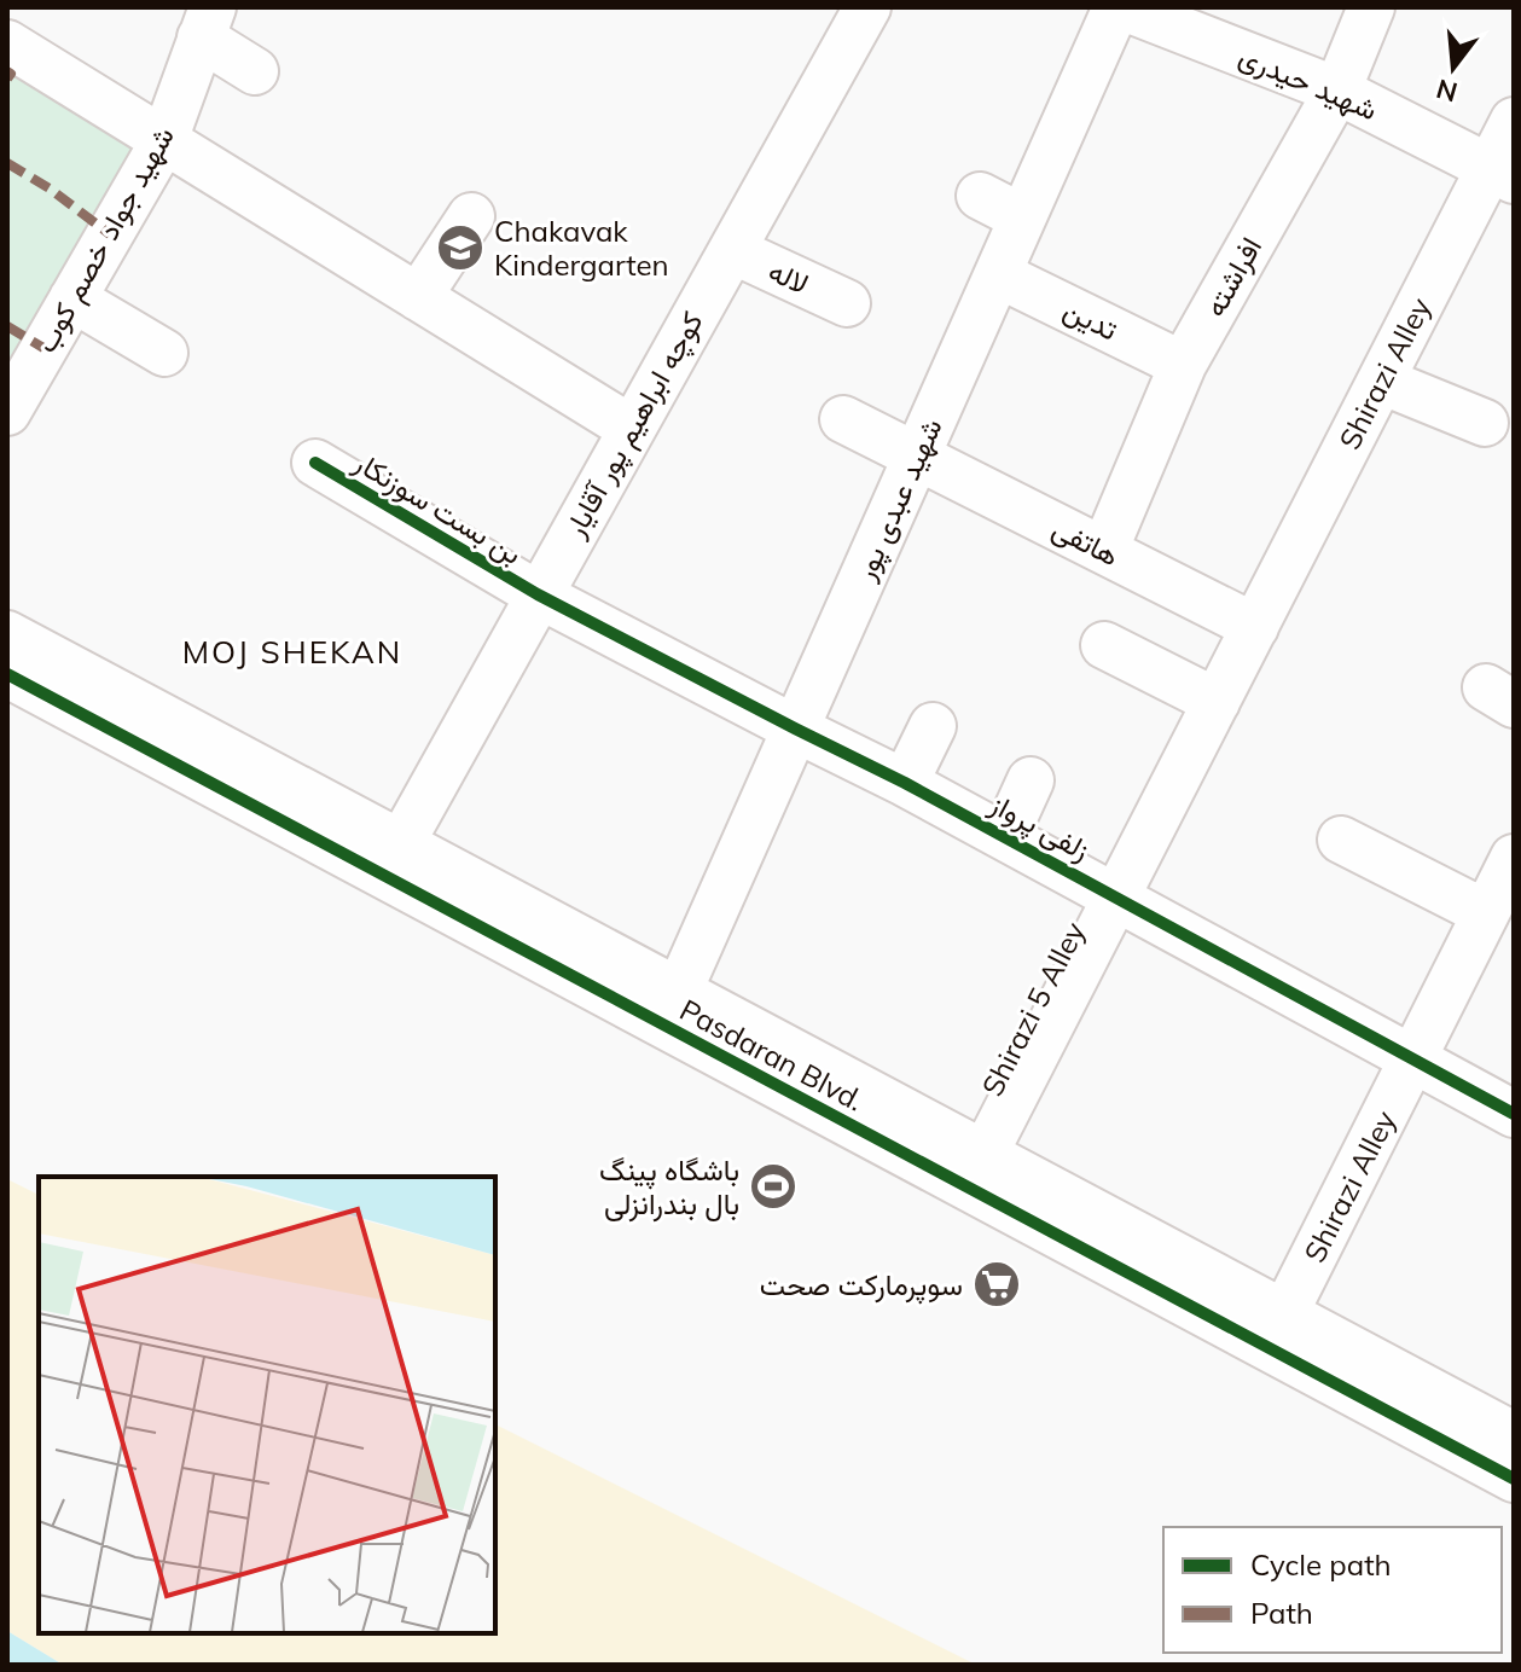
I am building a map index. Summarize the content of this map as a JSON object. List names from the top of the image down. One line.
{"streets":{"street":["شهید حیدری","شهید جواد خصم کوب","لاله","افراشته","تدین","Shirazi Alley","کوچه ابراهیم پور آقایار","شهید عبدی پور","بن بست سوزنکار","هاتفی","زلفی پرواز","Shirazi 5 Alley","Pasdaran Blvd."]},"crossings":[["شهید حیدری","افراشته"],["شهید حیدری","Shirazi Alley"],["لاله","کوچه ابراهیم پور آقایار"],["افراشته","تدین"],["افراشته","هاتفی"],["تدین","شهید عبدی پور"],["Shirazi Alley","هاتفی"],["Shirazi Alley","زلفی پرواز"],["Shirazi Alley","Shirazi 5 Alley"],["Shirazi Alley","Pasdaran Blvd."],["کوچه ابراهیم پور آقایار","بن بست سوزنکار"],["کوچه ابراهیم پور آقایار","زلفی پرواز"],["کوچه ابراهیم پور آقایار","Pasdaran Blvd."],["شهید عبدی پور","هاتفی"],["شهید عبدی پور","زلفی پرواز"],["شهید عبدی پور","Pasdaran Blvd."],["بن بست سوزنکار","زلفی پرواز"],["هاتفی","Shirazi 5 Alley"],["زلفی پرواز","Shirazi 5 Alley"],["Shirazi 5 Alley","Pasdaran Blvd."]],"districts":["MOJ SHEKAN"],"places":{"school or university":["Chakavak Kindergarten"],"sports":["باشگاه پینگ بال بندرانزلی"],"supermarket":["سوپرمارکت صحت"]},"legend":["Cycle path","Path"],"north":"bottom"}
